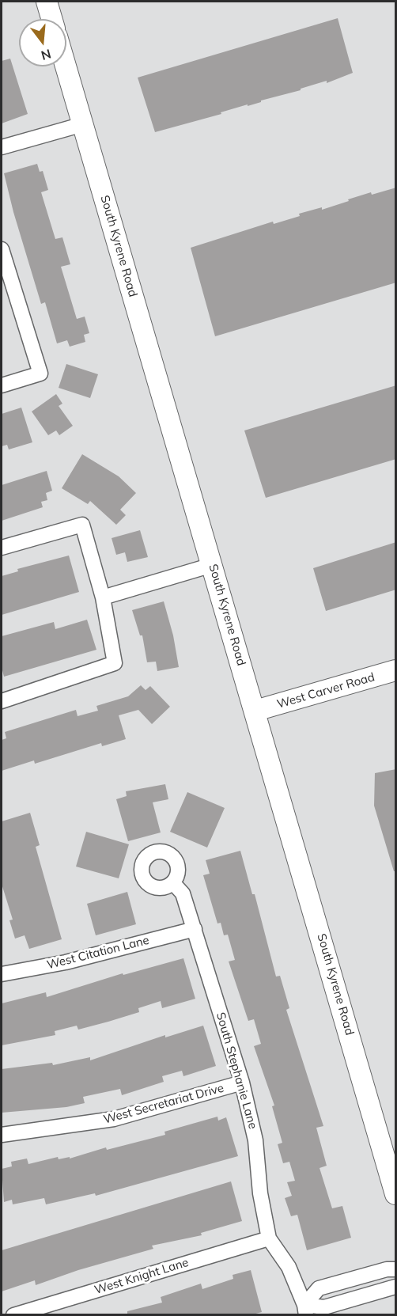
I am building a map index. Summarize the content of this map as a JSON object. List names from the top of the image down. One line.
{"streets":{"main road":["South Kyrene Road","West Carver Road"],"street":["West Citation Lane","South Stephanie Lane","West Secretariat Drive","West Knight Lane"]},"crossings":[["South Kyrene Road","West Carver Road"],["West Citation Lane","South Stephanie Lane"],["South Stephanie Lane","West Secretariat Drive"],["South Stephanie Lane","West Knight Lane"]],"north":"bottom"}
